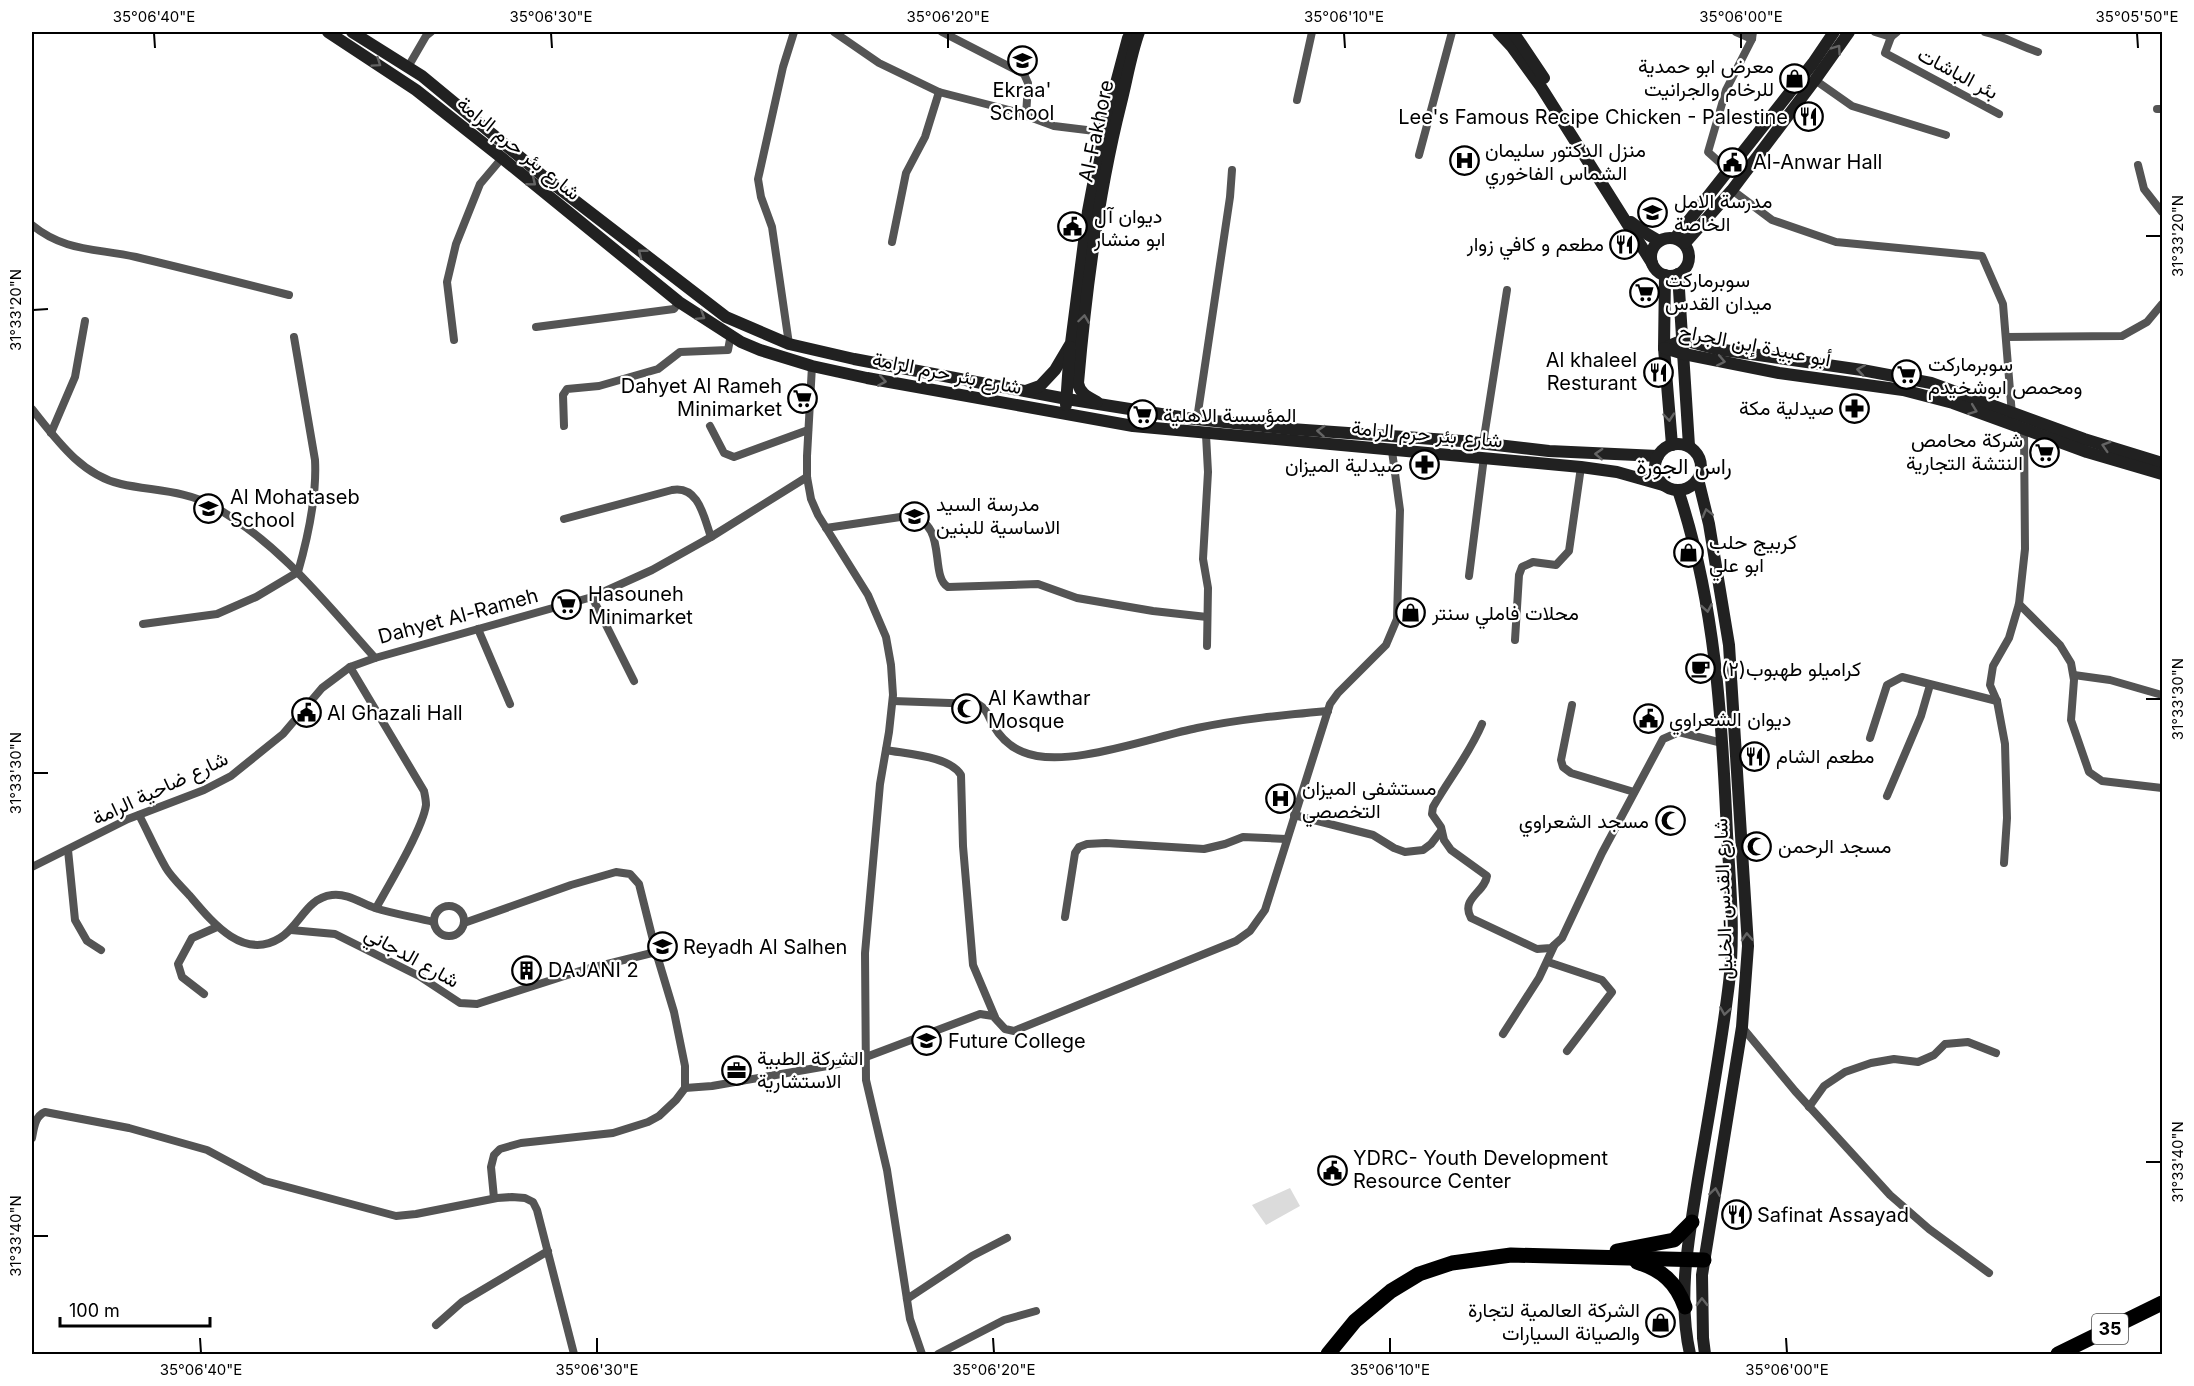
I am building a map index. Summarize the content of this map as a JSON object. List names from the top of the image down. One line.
{"streets":{"highway":["35"],"main road":["Al-Fakhore","شارع بئر حرم الرامة","أبو عبيدة إبن الجراح","شارع القدس-الخليل"],"street":["بئر الباشات","Dahyet Al-Rameh","شارع ضاحية الرامة","شارع الدجاني"]},"crossings":[["Al-Fakhore","شارع بئر حرم الرامة"],["شارع بئر حرم الرامة","شارع القدس-الخليل"],["Dahyet Al-Rameh","شارع ضاحية الرامة"]],"districts":["راس الجورة"],"places":{"school or university":["Ekraa' School","مدرسة الامل الخاصة","Al Mohataseb School","مدرسة السيد الاساسية للبنين","Reyadh Al Salhen","Future College"],"shop":["معرض ابو حمدية للرخام والجرانيت","كربيج حلب ابو علي","محلات فاملي سنتر","الشركة العالمية لتجارة والصيانة السيارات"],"restaurant":["Lee's Famous Recipe Chicken - Palestine","مطعم و كافي زوار","Al khaleel Resturant","مطعم الشام","Safinat Assayad"],"hospital":["منزل الدكتور سليمان الشماس الفاخوري","مستشفى الميزان التخصصي"],"public building":["Al-Anwar Hall","ديوان آل ابو منشار","Al Ghazali Hall","ديوان الشعراوي","YDRC- Youth Development Resource Center"],"supermarket":["سوبرماركت ميدان القدس","سوبرماركت ومحمص ابوشخيدم","Dahyet Al Rameh Minimarket","المؤسسة الاهلية","شركة محامص النتشة التجارية","Hasouneh Minimarket"],"pharmacy":["صيدلية مكة","صيدلية الميزان"],"cafe":["كراميلو طهبوب(٢)"],"mosque":["Al Kawthar Mosque","مسجد الشعراوي","مسجد الرحمن"],"building":["DAJANI 2"],"office":["الشركة الطبية الاستشارية"]},"scale_bar":"100 m","coordinates":["35°06'40\"E","35°06'30\"E","35°06'20\"E","35°06'10\"E","35°06'00\"E","35°05'50\"E","31°33'20\"N","31°33'30\"N","31°33'40\"N"]}
